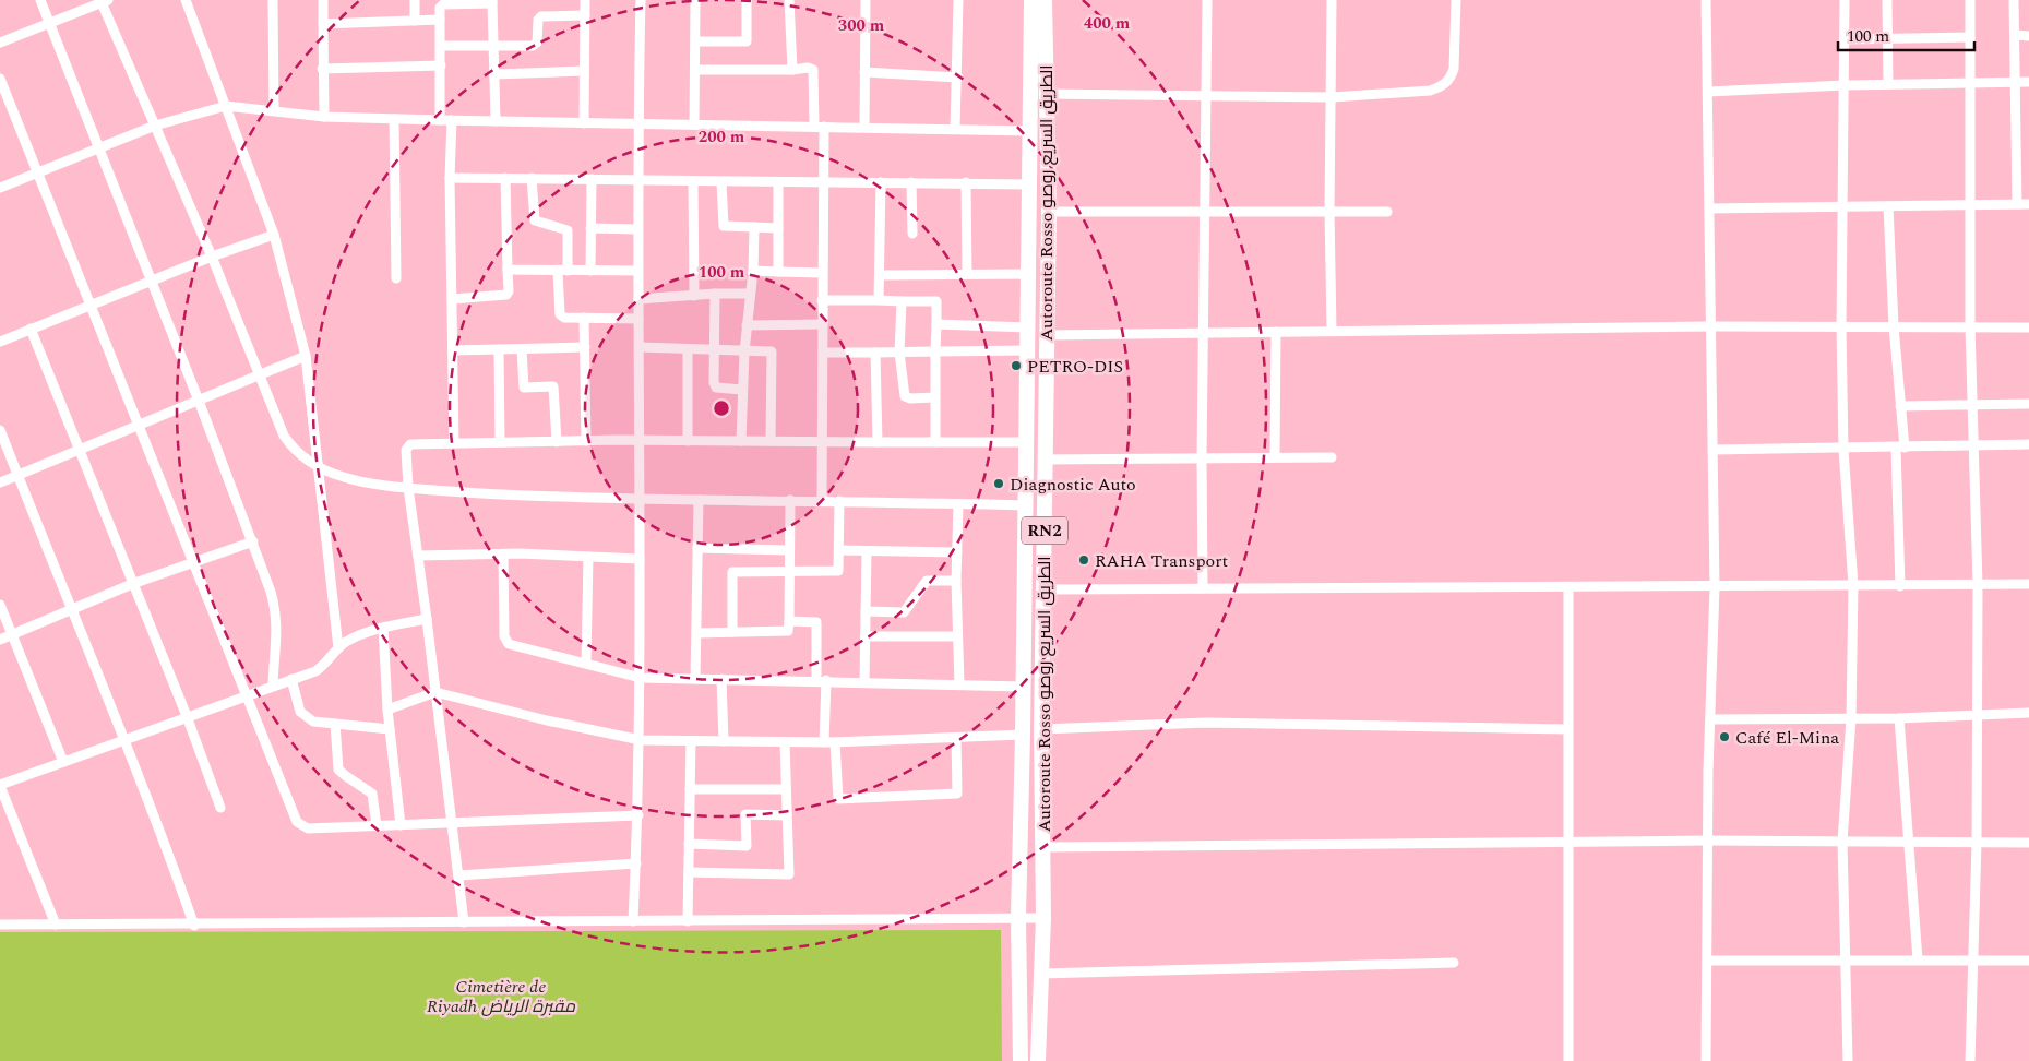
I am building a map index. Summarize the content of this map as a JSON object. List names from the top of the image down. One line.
{"streets":{"highway":["Autoroute Rosso الطريق السريع روصو","RN2"]},"parks":["Cimetière de Riyadh مقبرة الرياض"],"places":["PETRO-DIS","Diagnostic Auto","RAHA Transport","Café El-Mina"],"scale_bar":"100 m","rings":["400 m","300 m","200 m","100 m"]}
